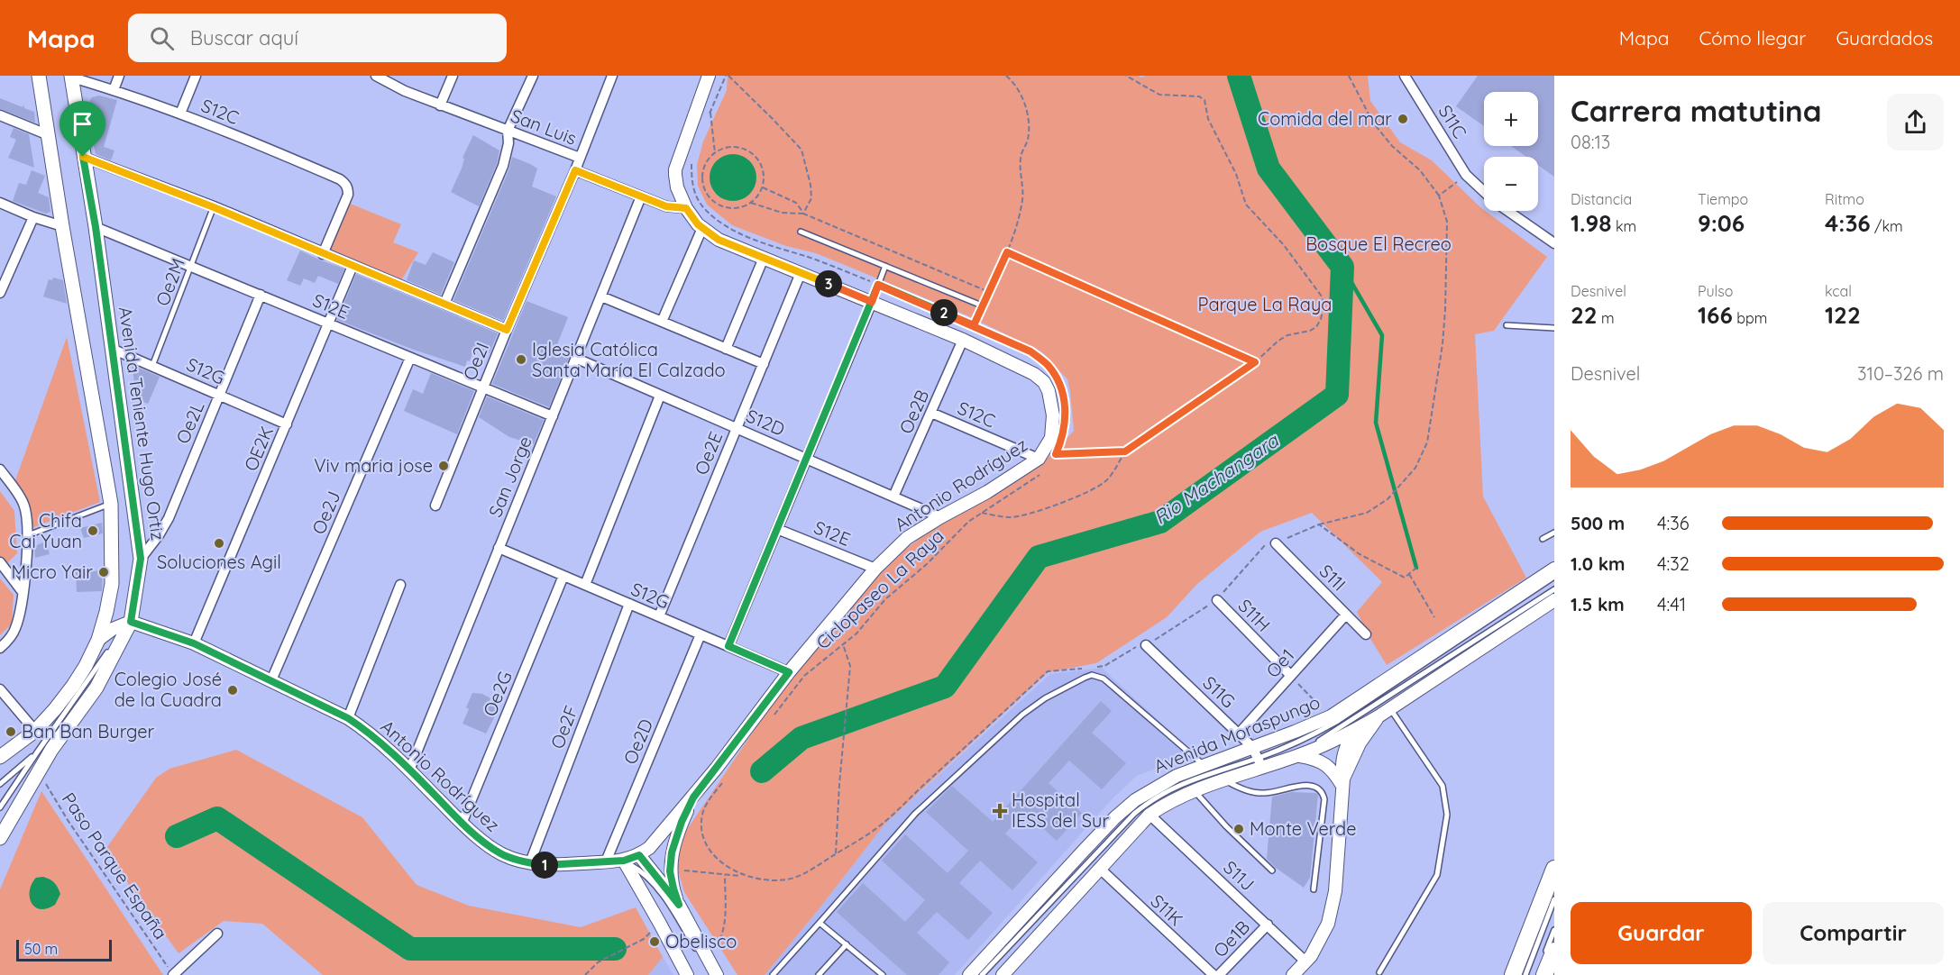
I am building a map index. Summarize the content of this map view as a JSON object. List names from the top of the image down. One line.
{"streets":{"main road":["Avenida Teniente Hugo Ortiz"],"street":["S12C","S11C","San Luis","S12E","Oe2I","S12G","Oe2B","Oe2L","S12D","OE2K","Oe2E","San Jorge","Antonio Rodríguez","Oe2J","S11I","S11H","Oe1","S11G","Oe2G","Oe2F","Avenida Moraspungo","Oe2D","S11J","S11K","Oe1B"],"lane":["Oe2M"],"path":["Ciclopaseo La Raya","Paso Parque España"]},"crossings":[["S12C","Oe2B"],["S12C","Avenida Teniente Hugo Ortiz"],["S12C","Antonio Rodríguez"],["San Luis","Oe2I"],["San Luis","San Jorge"],["San Luis","Antonio Rodríguez"],["Oe2M","S12E"],["Oe2M","S12G"],["S12E","Oe2I"],["S12E","Oe2L"],["S12E","Avenida Teniente Hugo Ortiz"],["S12E","OE2K"],["S12E","San Jorge"],["S12E","Antonio Rodríguez"],["S12E","Oe2J"],["S12G","Oe2L"],["S12G","Avenida Teniente Hugo Ortiz"],["S12G","OE2K"],["S12G","Oe2E"],["S12G","San Jorge"],["S12G","Antonio Rodríguez"],["S12G","Oe2G"],["S12G","Oe2F"],["S12G","Oe2D"],["Oe2B","S12D"],["Oe2B","Antonio Rodríguez"],["Oe2L","Avenida Teniente Hugo Ortiz"],["S12D","Oe2E"],["S12D","San Jorge"],["S12D","Antonio Rodríguez"],["Avenida Teniente Hugo Ortiz","Antonio Rodríguez"],["Avenida Teniente Hugo Ortiz","Paso Parque España"],["OE2K","Antonio Rodríguez"],["Oe2E","Antonio Rodríguez"],["San Jorge","Antonio Rodríguez"],["Antonio Rodríguez","Oe2J"],["Antonio Rodríguez","Oe2G"],["Antonio Rodríguez","Oe2F"],["Antonio Rodríguez","Oe2D"],["S11I","Oe1"],["S11H","Oe1"],["Oe1","S11G"],["S11G","Avenida Moraspungo"],["Avenida Moraspungo","S11J"],["Avenida Moraspungo","S11K"],["S11J","Oe1B"]],"water":["Rio Machangara"],"parks":["Bosque El Recreo","Parque La Raya"],"places":{"other":["Comida del mar","Iglesia Católica Santa María El Calzado","Viv maria jose","Chifa Cai Yuan","Soluciones Agil","Micro Yair","Colegio José de la Cuadra","Ban Ban Burger","Monte Verde","Obelisco"],"health":["Hospital IESS del Sur"]},"scale_bar":"50 m","page":{"header":"Mapa","search":"Buscar aquí","nav":["Mapa","Cómo llegar","Guardados"],"heading":["Carrera matutina","08:13"],"map_buttons":["+","−"],"stats":[["Distancia","1.98 km"],["Tiempo","9:06"],["Ritmo","4:36 /km"],["Desnivel","22 m"],["Pulso","166 bpm"],["kcal","122"]],"pins":["3","2","1"],"chart":["Desnivel","310–326 m"],"list":[{"name":"500 m","note":"4:36"},{"name":"1.0 km","note":"4:32"},{"name":"1.5 km","note":"4:41"}],"buttons":["Guardar","Compartir"],"scale":"50 m"}}
